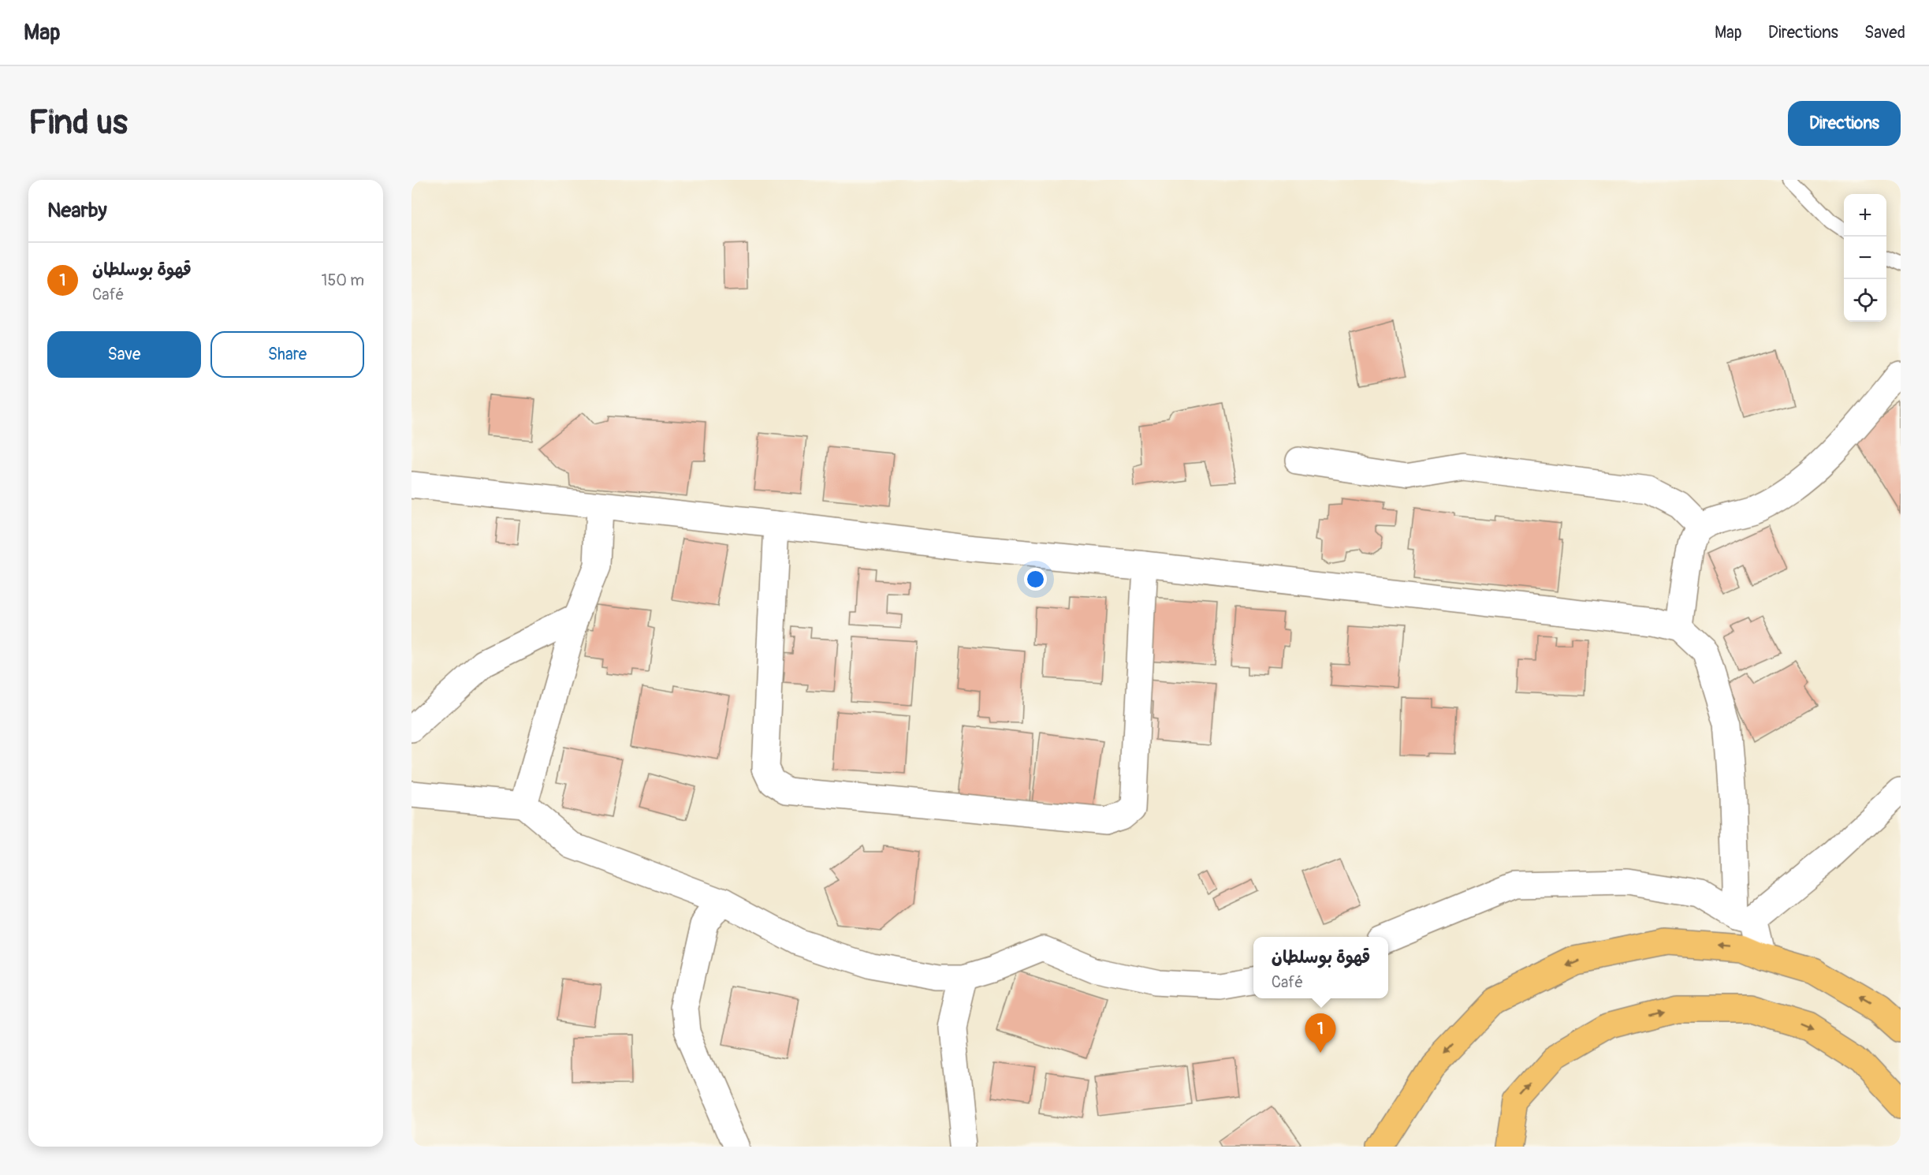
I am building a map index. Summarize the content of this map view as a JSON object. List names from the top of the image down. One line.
{"page":{"header":"Map","nav":["Map","Directions","Saved"],"buttons":["Directions",["Save","Share"]],"title":"Find us","heading":"Nearby","map_buttons":["+","−"],"list":[{"mark":"1","name":"قهوة بوسلطان","note":"Café","value":"150 m"}],"popup":["قهوة بوسلطان","Café"],"pins":"1"}}
